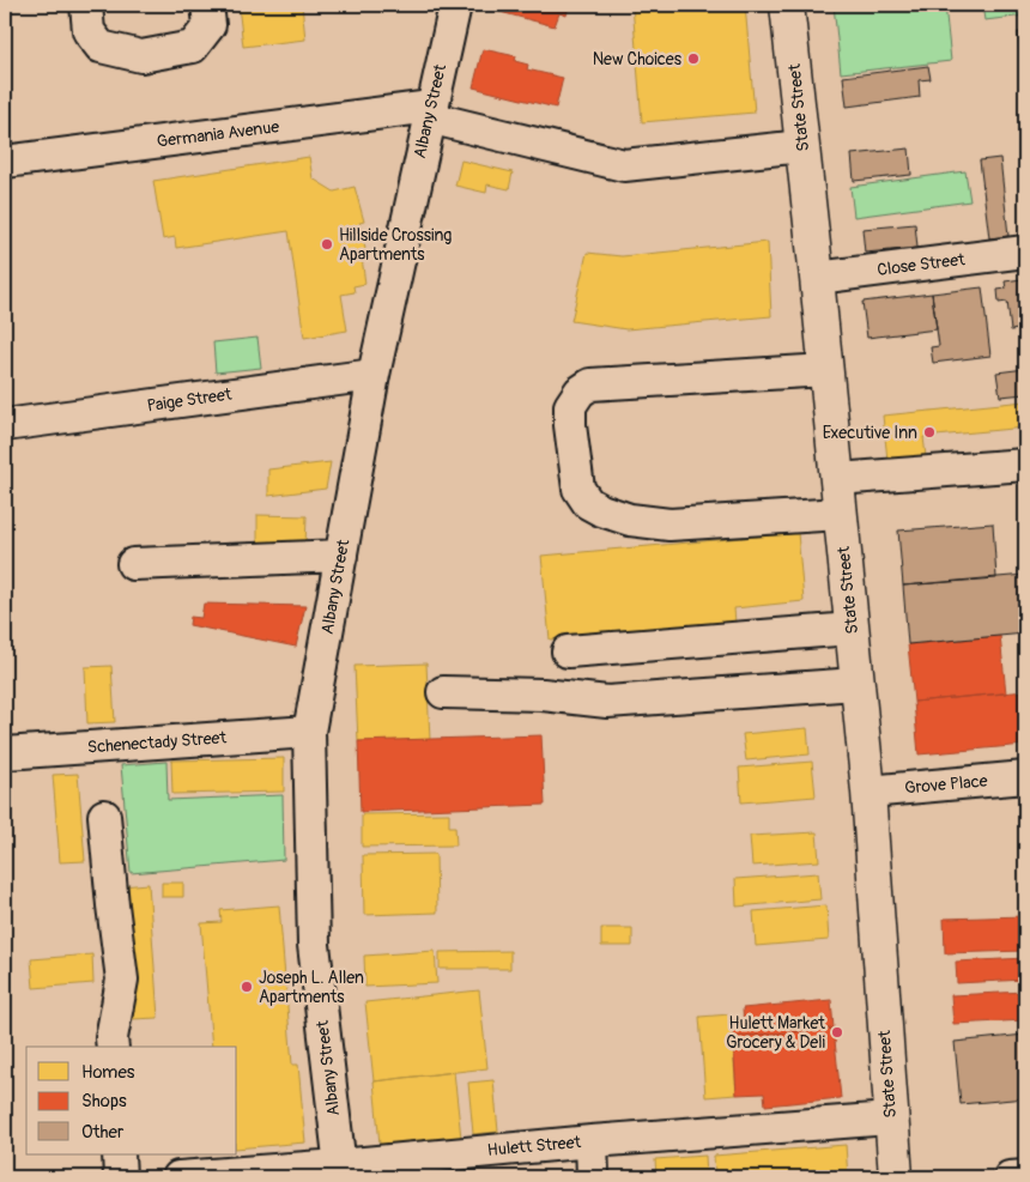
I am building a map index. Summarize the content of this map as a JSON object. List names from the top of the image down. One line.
{"streets":{"main road":["State Street"],"street":["Albany Street","Germania Avenue","Close Street","Paige Street","Schenectady Street","Grove Place","Hulett Street"]},"crossings":[["State Street","Close Street"],["State Street","Grove Place"],["State Street","Hulett Street"],["Albany Street","Germania Avenue"],["Albany Street","Paige Street"],["Albany Street","Schenectady Street"],["Albany Street","Hulett Street"]],"places":["New Choices","Hillside Crossing Apartments","Executive Inn","Joseph L. Allen Apartments","Hulett Market Grocery & Deli"],"legend":["Homes","Shops","Other"]}
